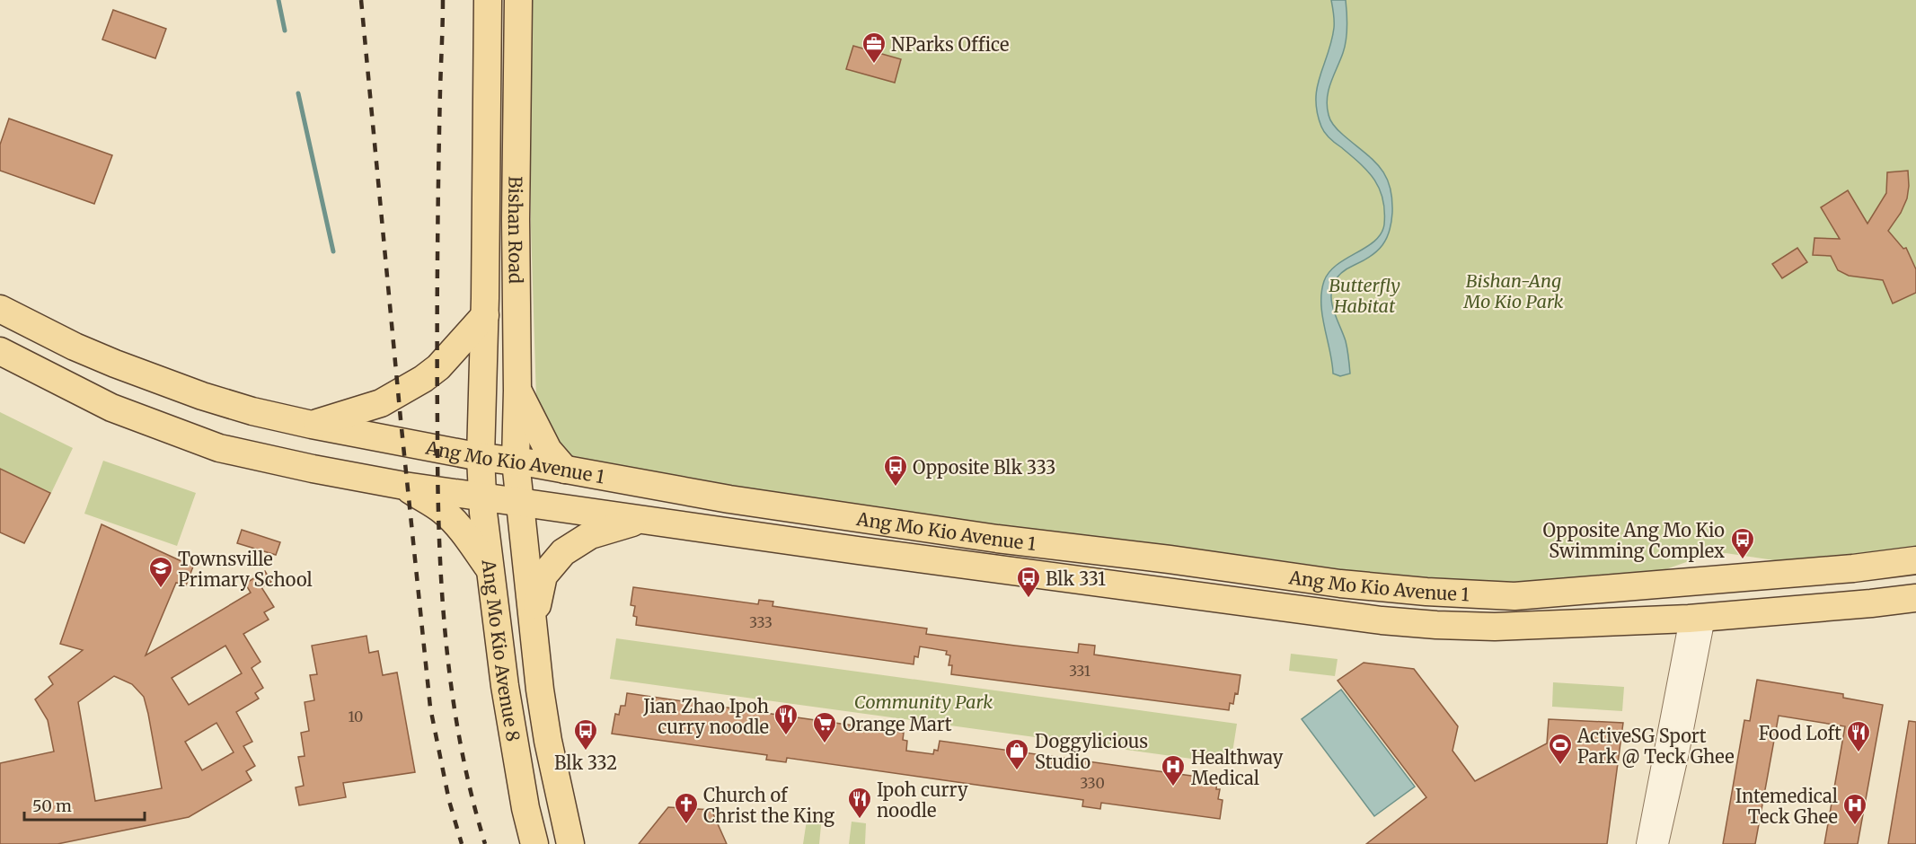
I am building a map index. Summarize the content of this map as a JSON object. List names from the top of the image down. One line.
{"streets":{"main road":["Bishan Road","Ang Mo Kio Avenue 1","Ang Mo Kio Avenue 8"]},"crossings":[["Bishan Road","Ang Mo Kio Avenue 1"],["Bishan Road","Ang Mo Kio Avenue 8"],["Ang Mo Kio Avenue 1","Ang Mo Kio Avenue 8"]],"parks":["Bishan-Ang Mo Kio Park","Butterfly Habitat","Community Park"],"places":{"office":["NParks Office"],"bus stop":["Opposite Blk 333","Opposite Ang Mo Kio Swimming Complex","Blk 331","Blk 332"],"school or university":["Townsville Primary School"],"restaurant":["Jian Zhao Ipoh curry noodle","Food Loft","Ipoh curry noodle"],"supermarket":["Orange Mart"],"sports":["ActiveSG Sport Park @ Teck Ghee"],"shop":["Doggylicious Studio"],"hospital":["Healthway Medical","Intemedical Teck Ghee"],"church":["Church of Christ the King"]},"house_numbers":["333","331","10","330"],"scale_bar":"50 m"}
